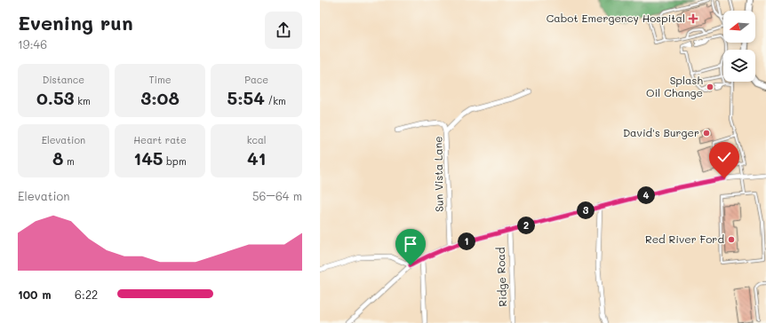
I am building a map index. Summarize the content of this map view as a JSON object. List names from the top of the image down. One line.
{"streets":{"street":["Sun Vista Lane","Ridge Road"]},"places":{"health":["Cabot Emergency Hospital"],"other":["Splash Oil Change","David's Burger","Red River Ford"]},"north":"left","page":{"heading":["Evening run","19:46"],"stats":[["Distance","0.53 km"],["Time","3:08"],["Pace","5:54 /km"],["Elevation","8 m"],["Heart rate","145 bpm"],["kcal","41"]],"chart":["Elevation","56–64 m"],"pins":["4","3","2","1"],"list":[{"name":"100 m","note":"6:22"}]}}
